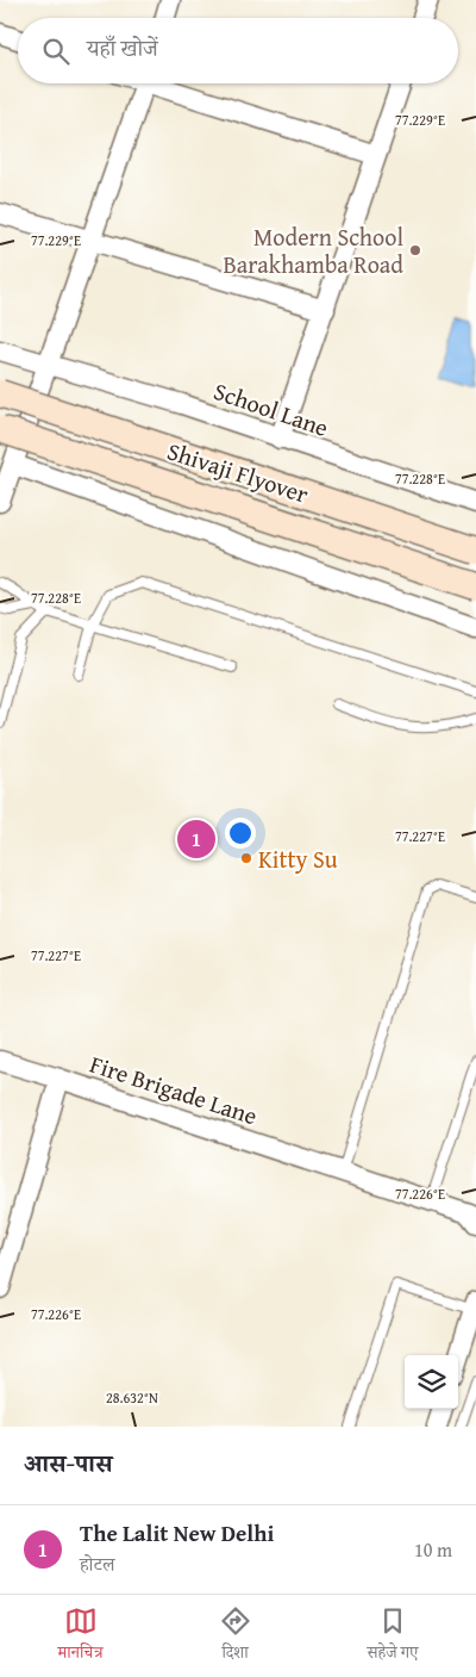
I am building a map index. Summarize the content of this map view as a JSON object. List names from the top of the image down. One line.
{"streets":{"main road":["Shivaji Flyover"],"street":["School Lane","Fire Brigade Lane"]},"places":["Modern School Barakhamba Road","Kitty Su"],"page":{"search":"यहाँ खोजें","pins":"1","heading":"आस-पास","list":[{"mark":"1","name":"The Lalit New Delhi","note":"होटल","value":"10 m"}],"nav":["मानचित्र","दिशा","सहेजे गए"]},"coordinates":["77.229°E","77.228°E","77.227°E","77.226°E","28.632°N"]}
